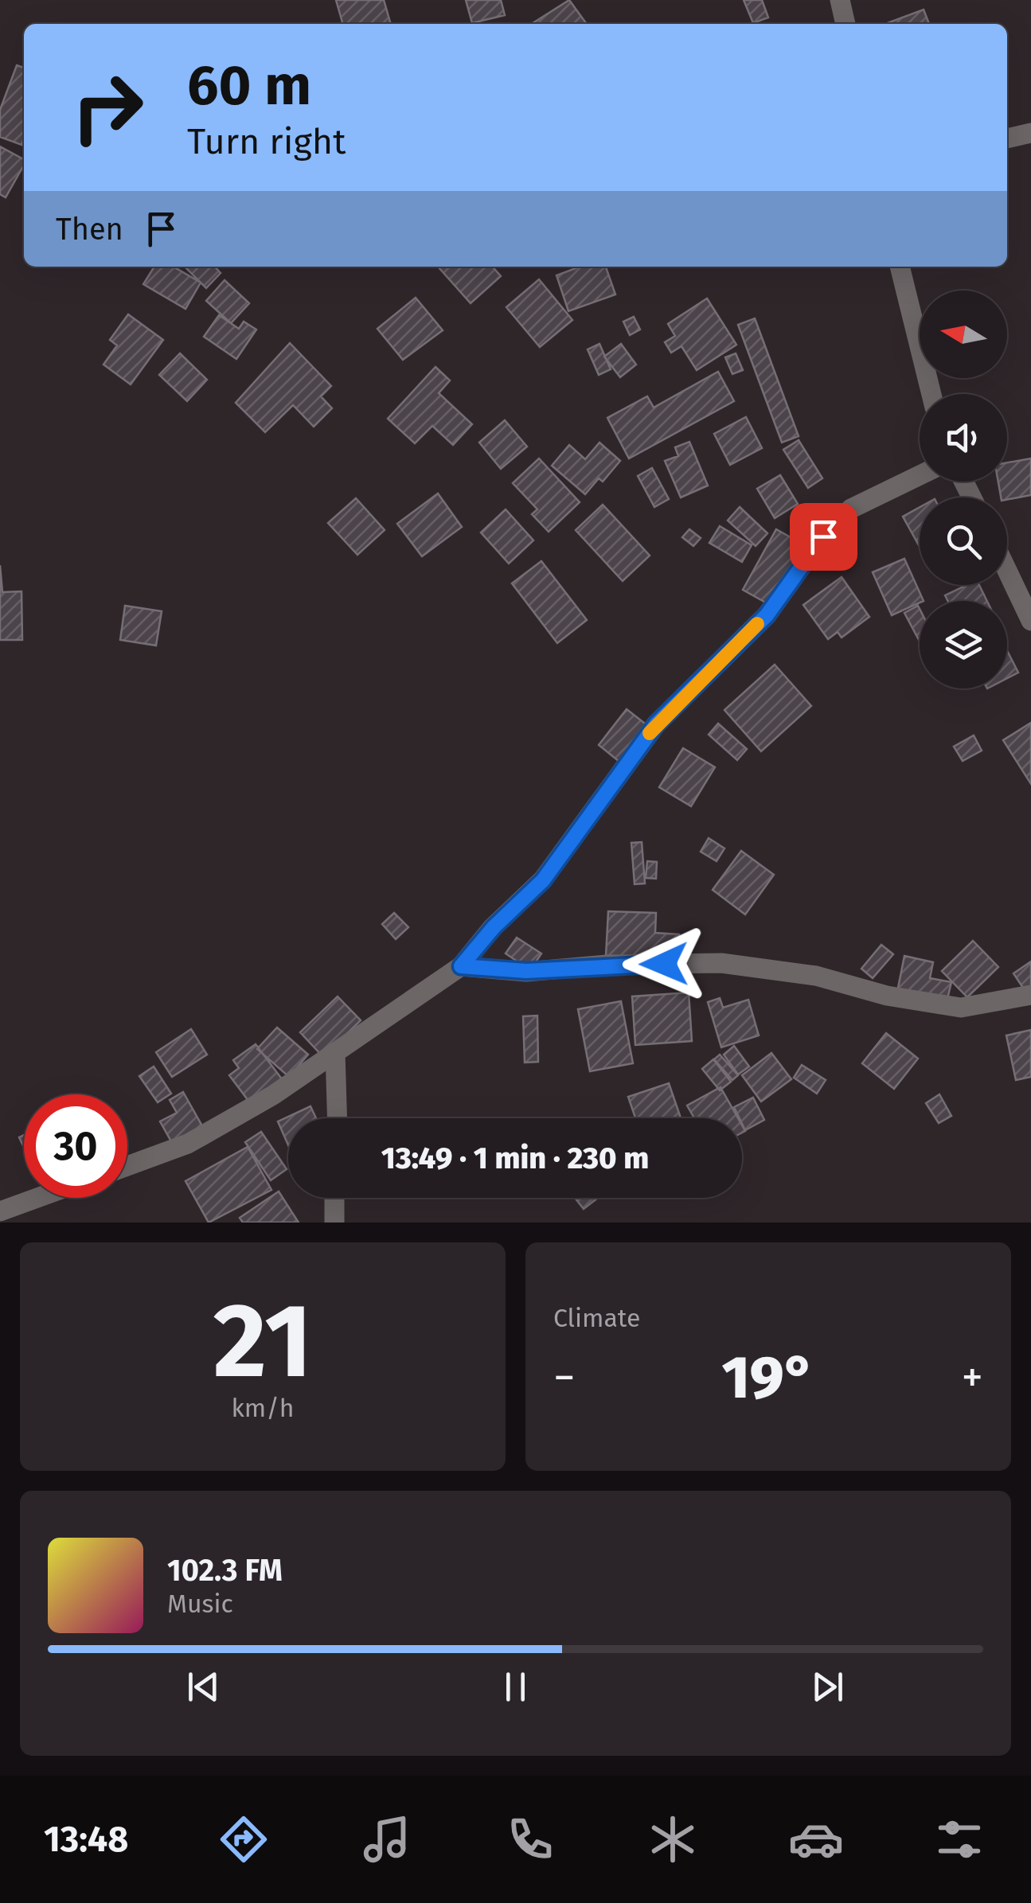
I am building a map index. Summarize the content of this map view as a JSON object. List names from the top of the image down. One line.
{"north":"left","page":{"turn":["60 m","Turn right"],"then":"Then","limit":"30","trip":"13:49 · 1 min · 230 m","tile":[["21","km/h"],"Climate"],"heat":["−","19°","+"],"song":["102.3 FM","Music"],"tabs":"13:48"}}
